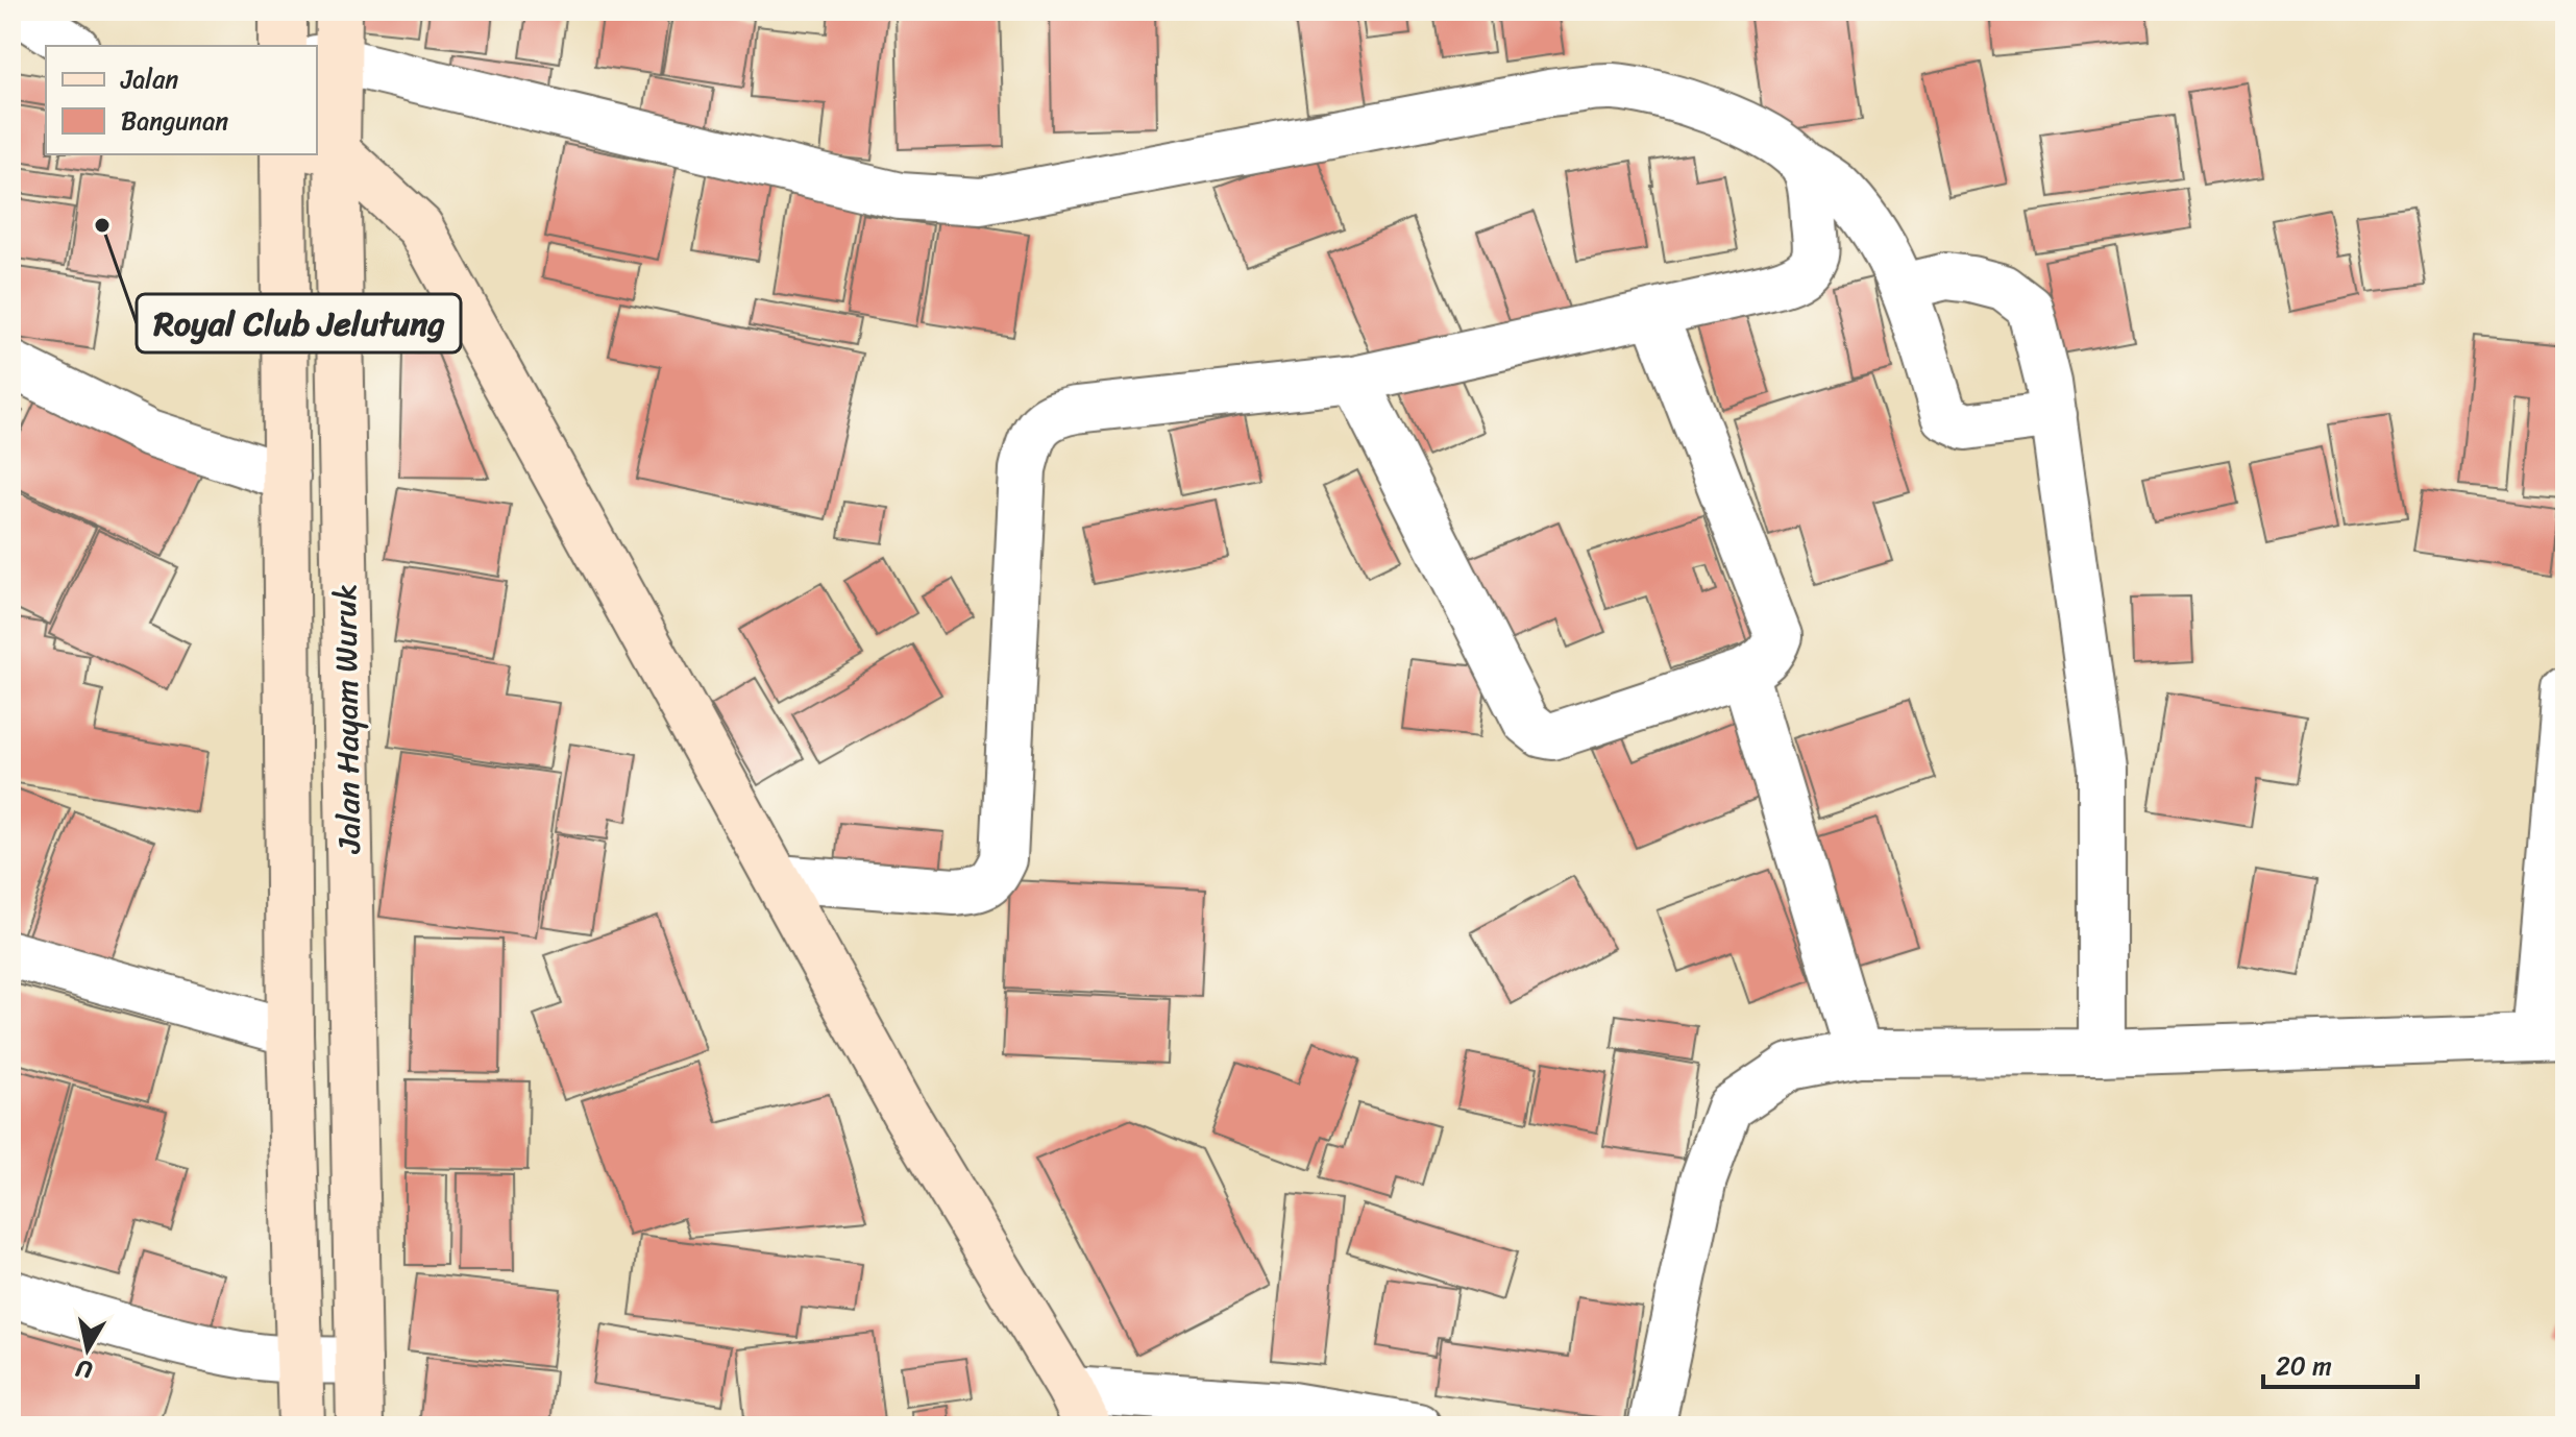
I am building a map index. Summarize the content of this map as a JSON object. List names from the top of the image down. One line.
{"streets":{"main road":["Jalan Hayam Wuruk"]},"places":["Royal Club Jelutung"],"legend":["Jalan","Bangunan"],"scale_bar":"20 m","north":"bottom"}
